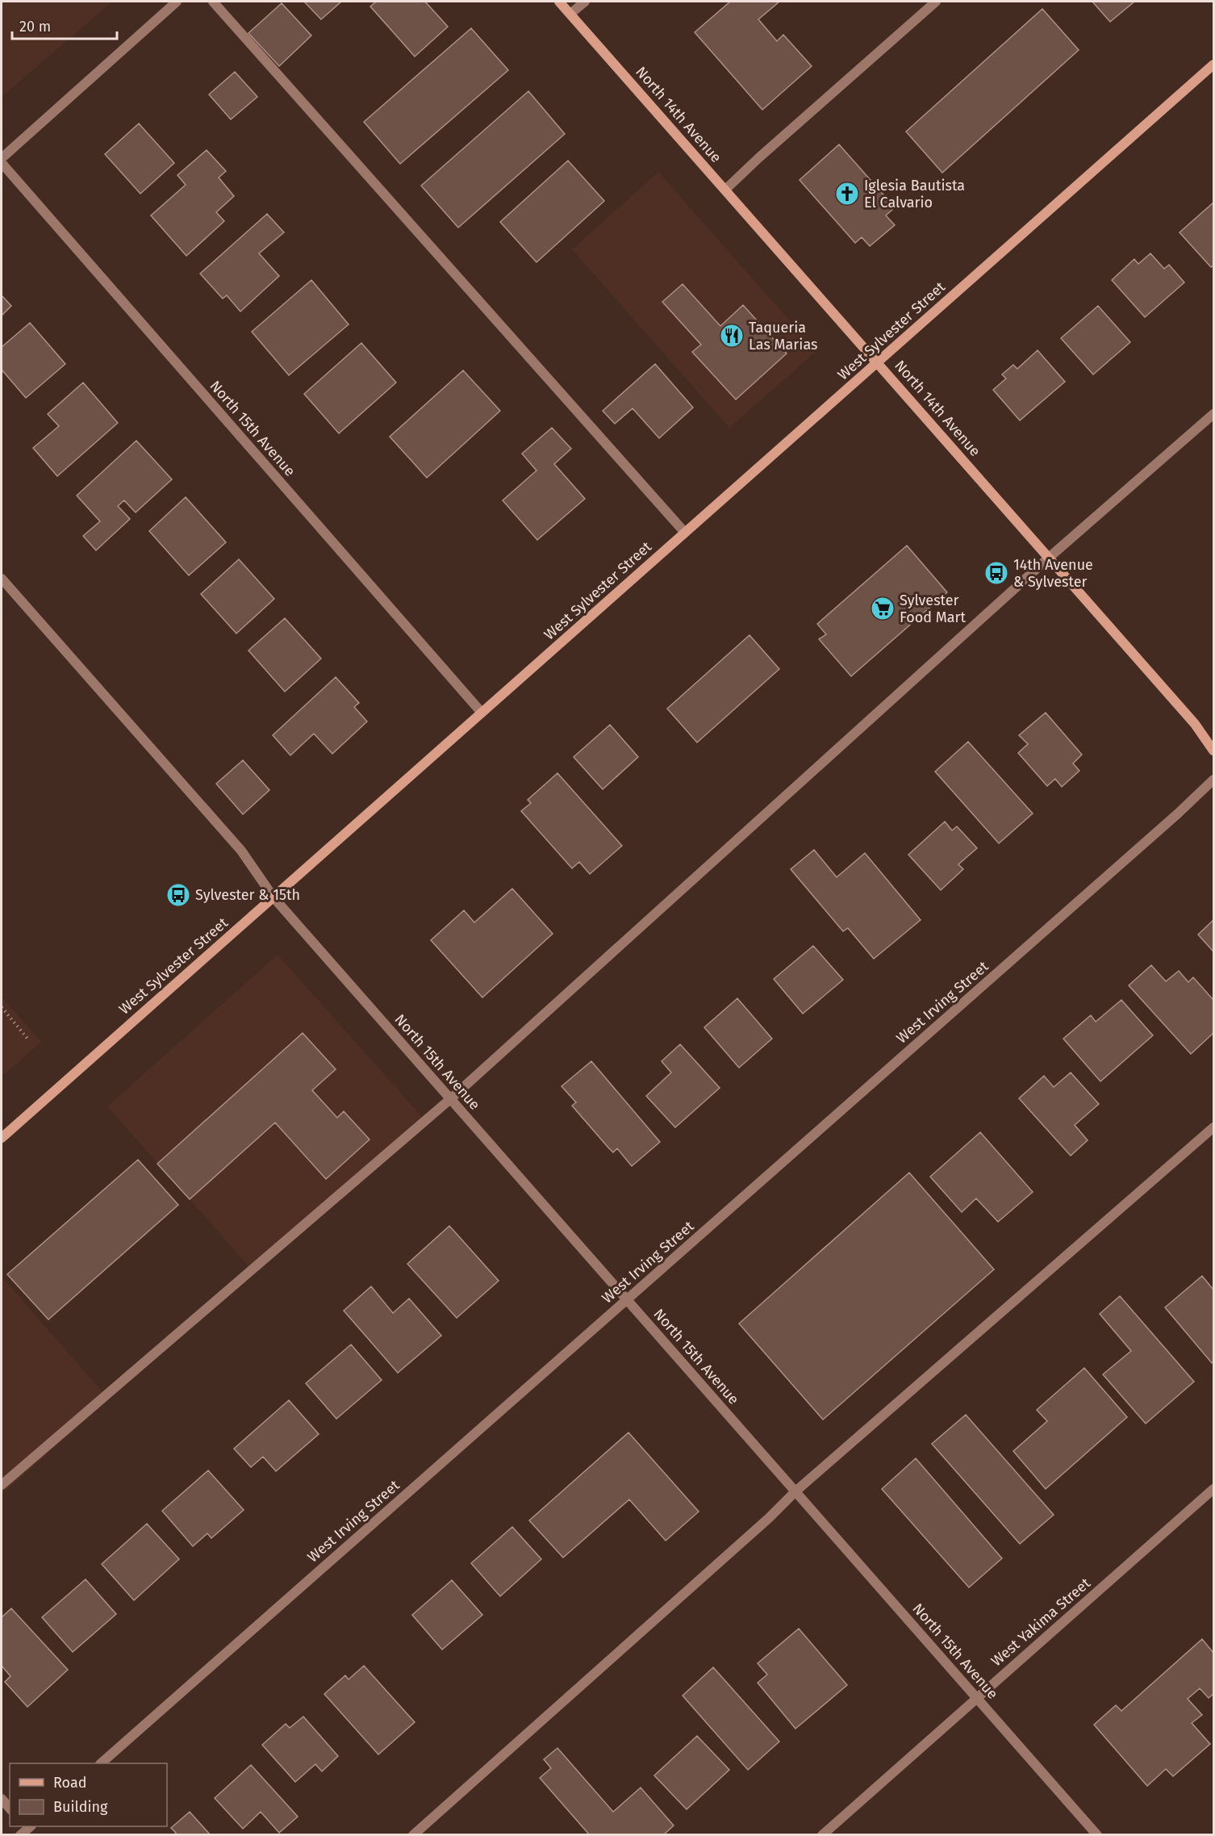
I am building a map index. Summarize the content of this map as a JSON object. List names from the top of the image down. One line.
{"streets":{"street":["North 14th Avenue","West Sylvester Street","North 15th Avenue","West Irving Street","West Yakima Street"]},"crossings":[["North 14th Avenue","West Sylvester Street"],["West Sylvester Street","North 15th Avenue"],["North 15th Avenue","West Irving Street"],["North 15th Avenue","West Yakima Street"]],"places":{"church":["Iglesia Bautista El Calvario"],"restaurant":["Taqueria Las Marias"],"bus stop":["14th Avenue & Sylvester","Sylvester & 15th"],"supermarket":["Sylvester Food Mart"]},"legend":["Road","Building"],"scale_bar":"20 m"}
